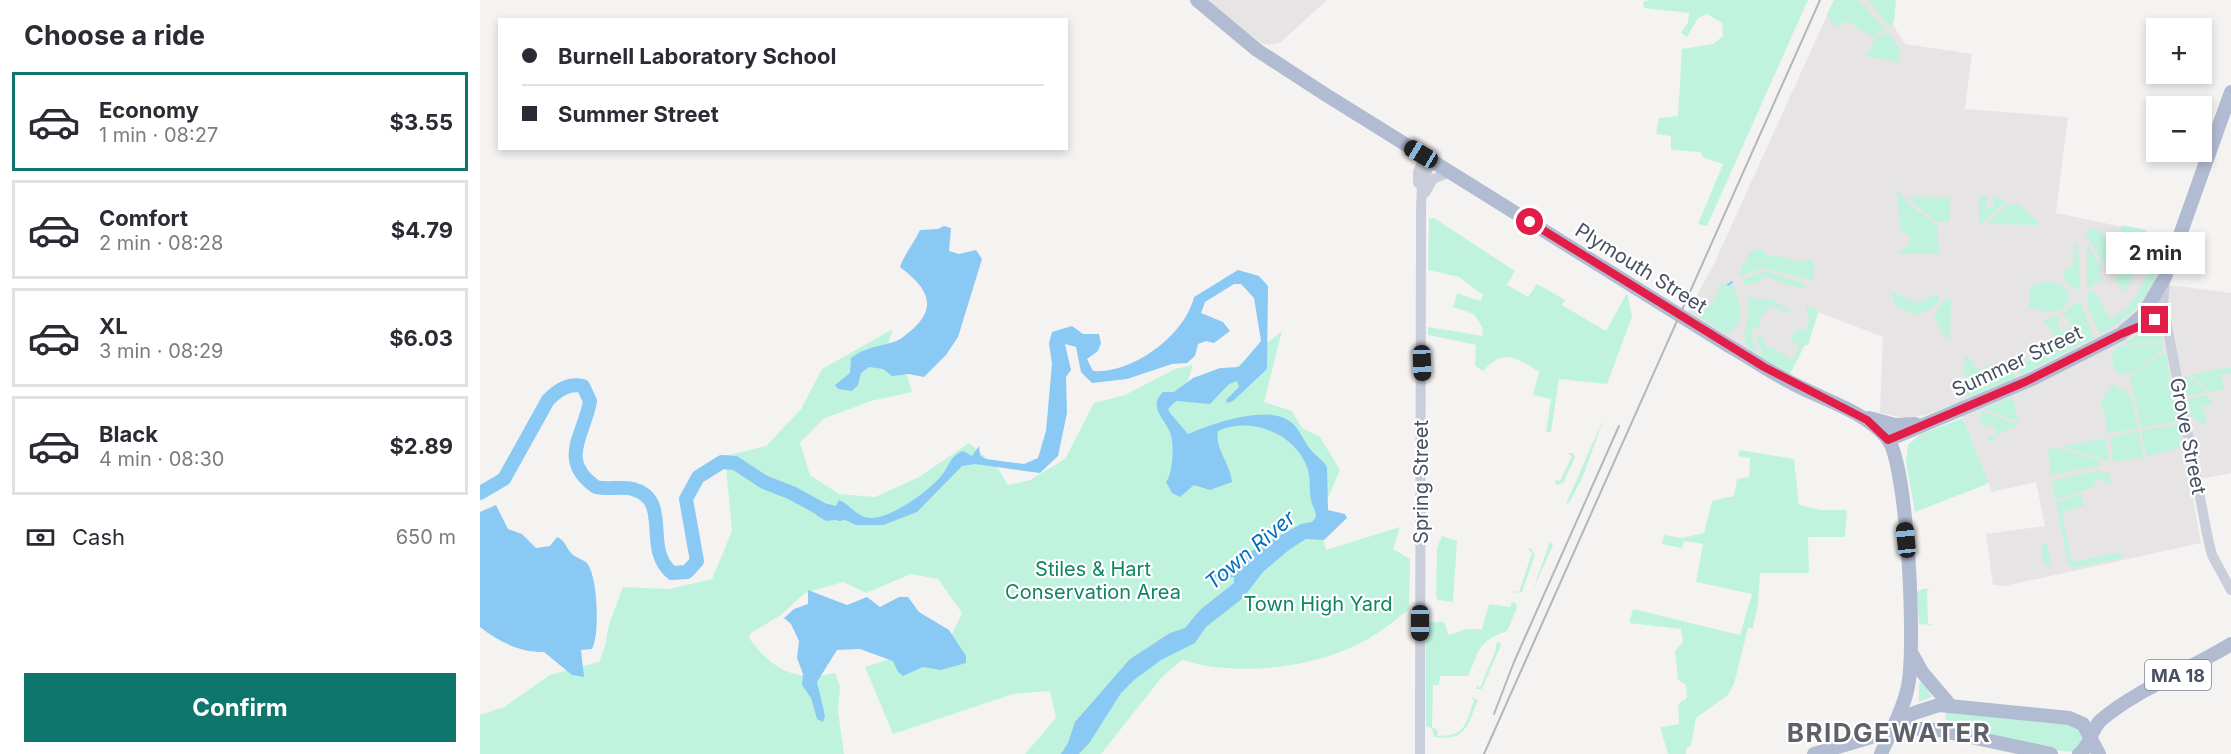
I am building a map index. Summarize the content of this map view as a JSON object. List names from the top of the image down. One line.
{"streets":{"main road":["Plymouth Street","Summer Street","MA 18"],"street":["Grove Street","Spring Street"]},"crossings":[["Plymouth Street","Summer Street"],["Plymouth Street","Spring Street"],["Summer Street","Grove Street"]],"districts":["BRIDGEWATER"],"water":["Town River"],"parks":["Stiles & Hart Conservation Area","Town High Yard"],"page":{"heading":"Choose a ride","map_buttons":["+","−"],"banner":["Burnell Laboratory School","Summer Street"],"list":[{"name":"Economy","note":"1 min · 08:27","value":"$3.55"},{"name":"Comfort","note":"2 min · 08:28","value":"$4.79"},{"name":"XL","note":"3 min · 08:29","value":"$6.03"},{"name":"Black","note":"4 min · 08:30","value":"$2.89"}],"bubble":"2 min","pay":["Cash","650 m"],"buttons":"Confirm"}}
